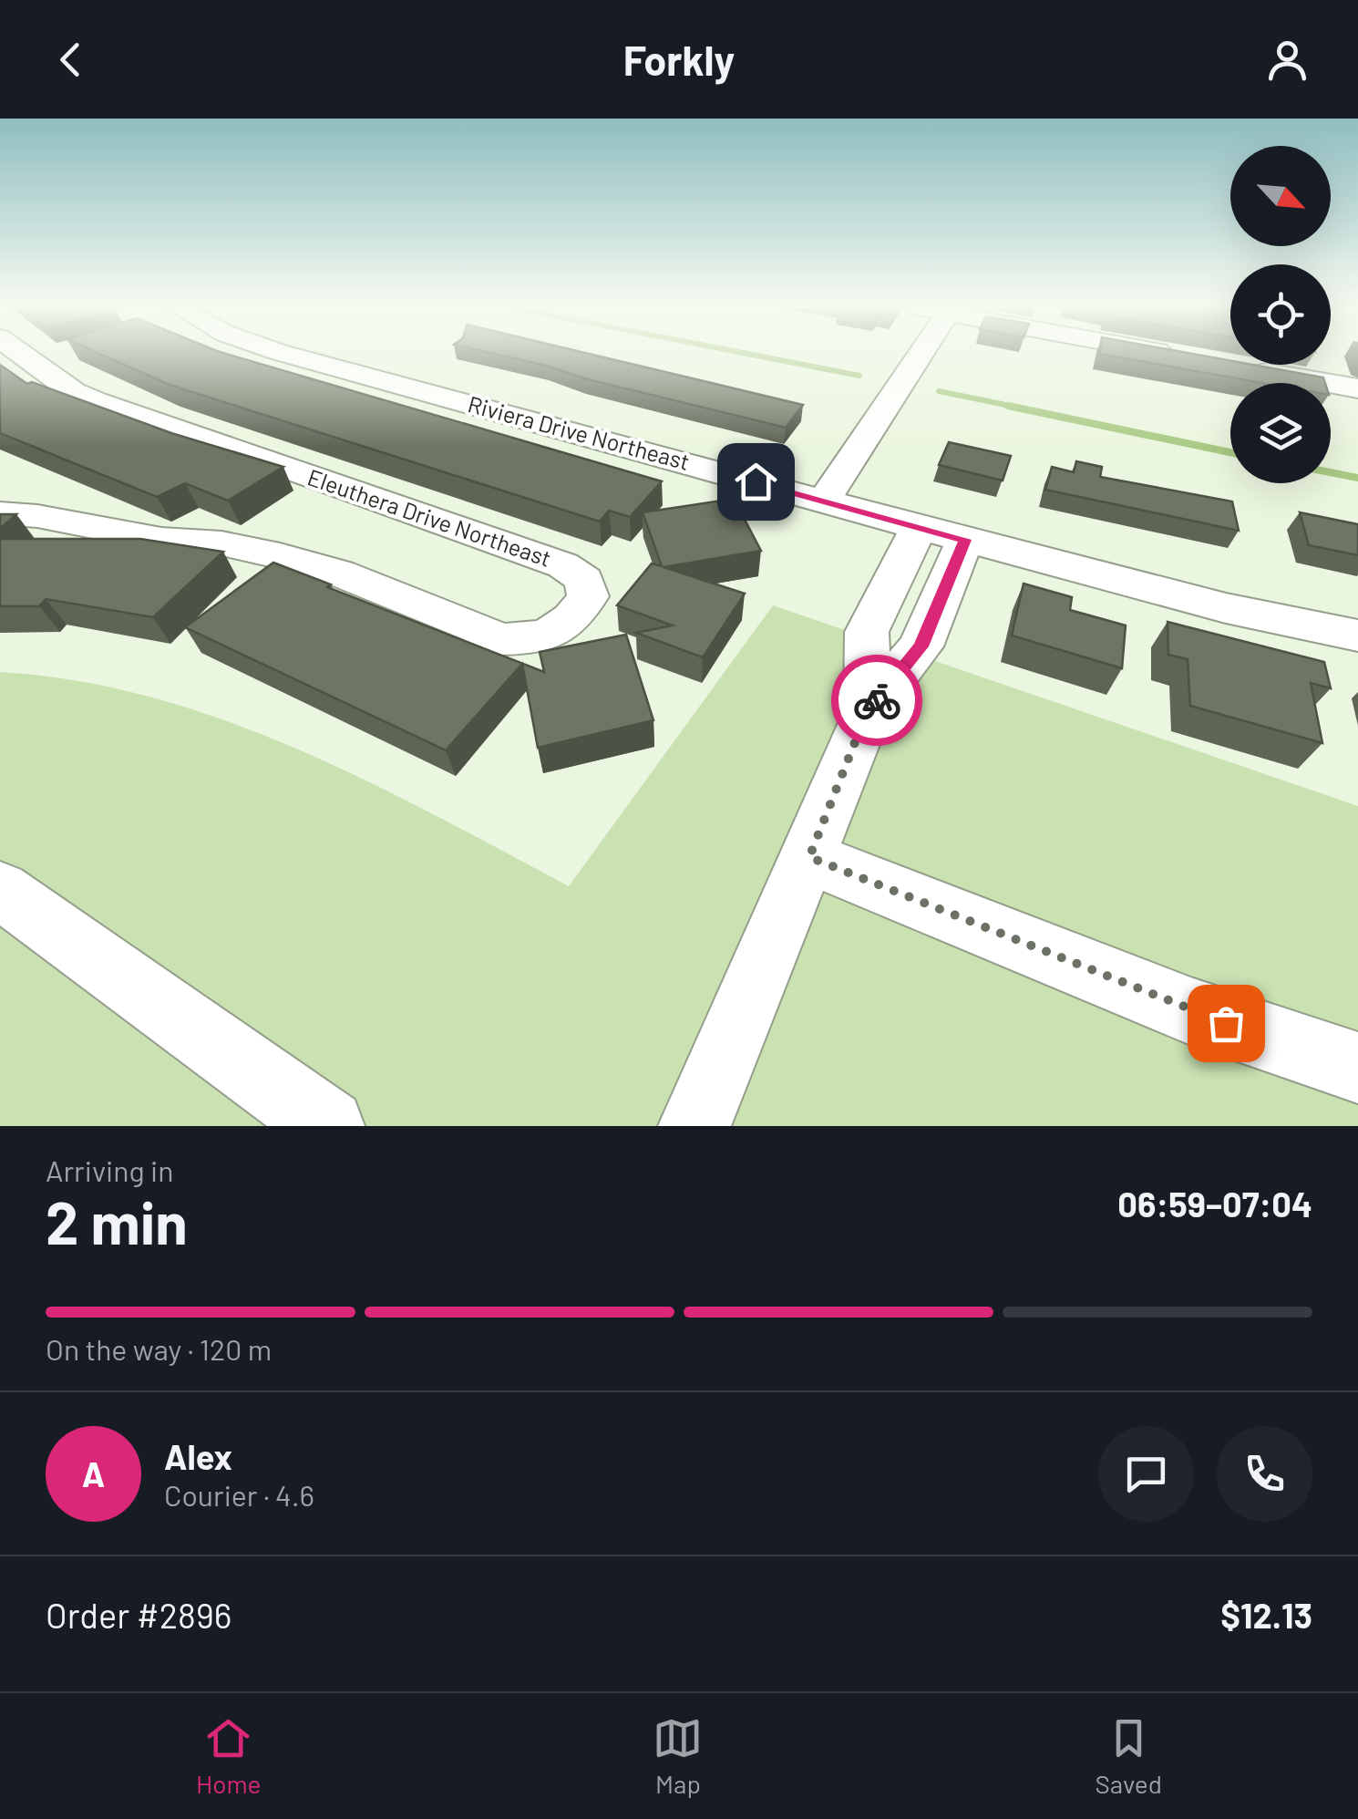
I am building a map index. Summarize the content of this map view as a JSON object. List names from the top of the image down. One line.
{"streets":{"street":["Riviera Drive Northeast","Eleuthera Drive Northeast"]},"north":"bottom right","page":{"header":"Forkly","heading":["2 min","Arriving in","06:59–07:04"],"panel":["Alex","Courier · 4.6","Order #2896","$12.13"],"bar":"On the way · 120 m","round":"A","tabs":["Home","Map","Saved"]}}
